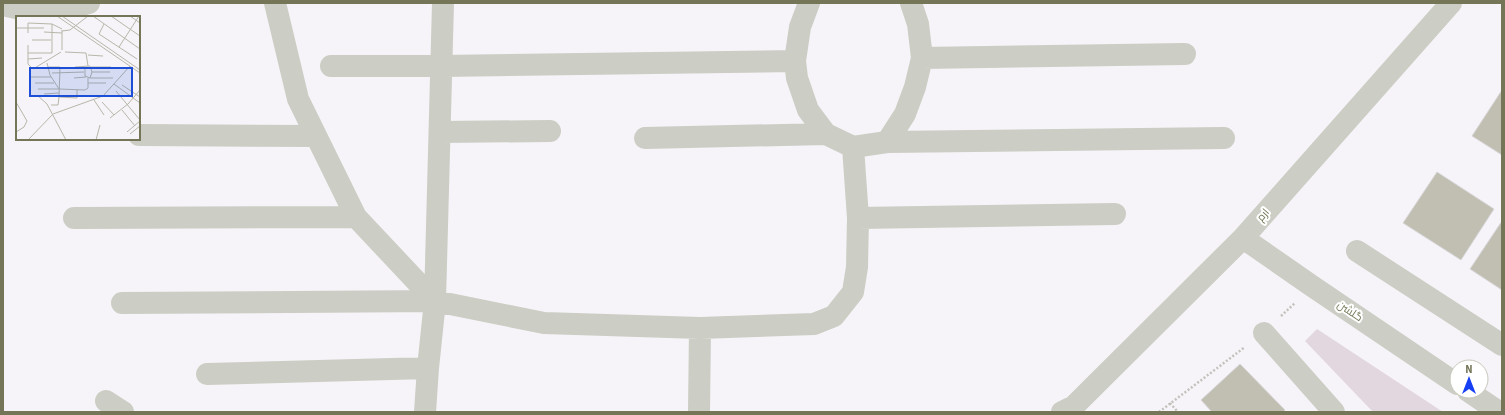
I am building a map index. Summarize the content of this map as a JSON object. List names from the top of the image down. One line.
{"streets":{"street":["ارم","گلشن"]},"crossings":[["ارم","گلشن"]],"north":"top"}
